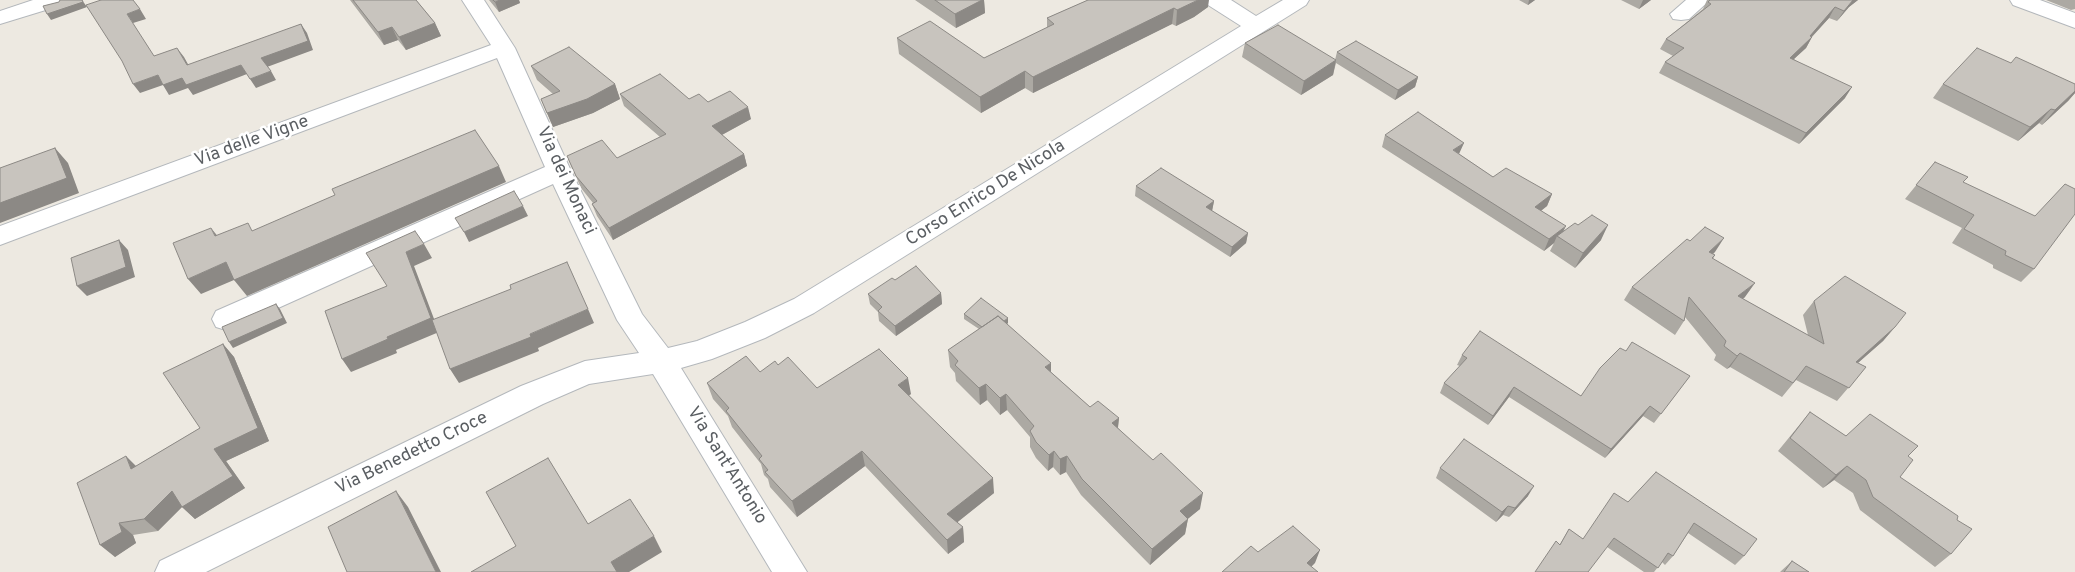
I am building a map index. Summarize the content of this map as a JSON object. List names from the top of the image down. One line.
{"streets":{"street":["Via delle Vigne","Via dei Monaci","Corso Enrico De Nicola","Via Benedetto Croce","Via Sant'Antonio"]},"crossings":[["Via delle Vigne","Via dei Monaci"],["Via dei Monaci","Corso Enrico De Nicola"],["Via dei Monaci","Via Benedetto Croce"],["Via dei Monaci","Via Sant'Antonio"],["Corso Enrico De Nicola","Via Benedetto Croce"],["Corso Enrico De Nicola","Via Sant'Antonio"],["Via Benedetto Croce","Via Sant'Antonio"]]}
